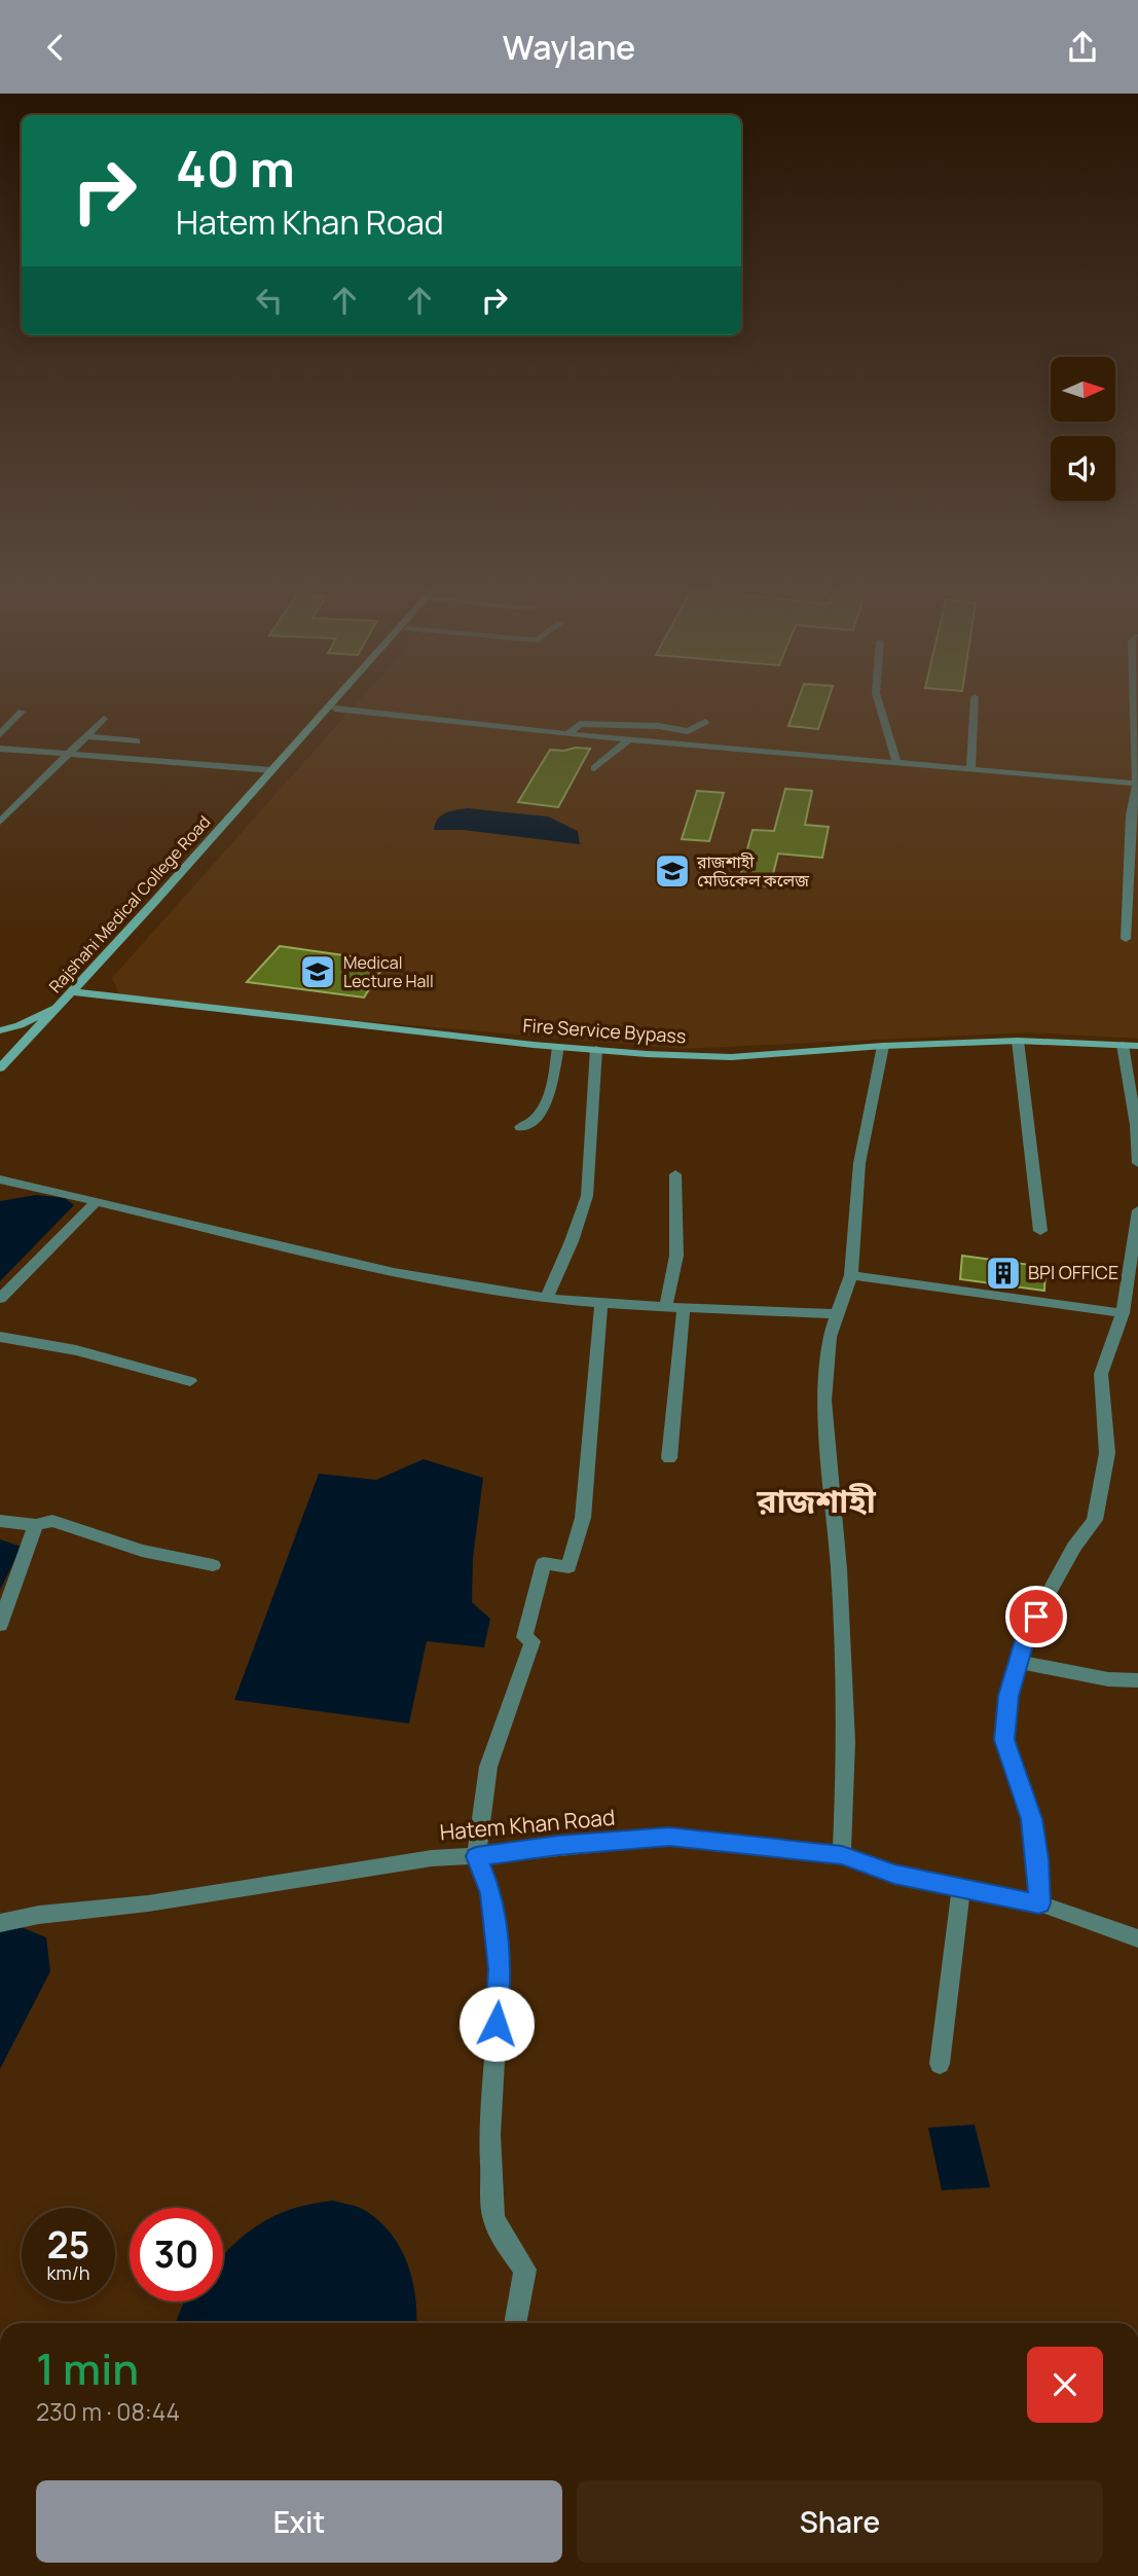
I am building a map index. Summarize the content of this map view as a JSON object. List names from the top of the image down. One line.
{"streets":{"main road":["Rajshahi Medical College Road","Fire Service Bypass"],"street":["Hatem Khan Road"]},"crossings":[["Rajshahi Medical College Road","Fire Service Bypass"]],"districts":["রাজশাহী"],"places":{"school or university":["রাজশাহী মেডিকেল কলেজ","Medical Lecture Hall"],"building":["BPI OFFICE"]},"north":"right","page":{"header":"Waylane","turn":["40 m","Hatem Khan Road"],"speed":"25 km/h","limit":"30","heading":["1 min","230 m · 08:44"],"buttons":["Exit","Share"]}}
